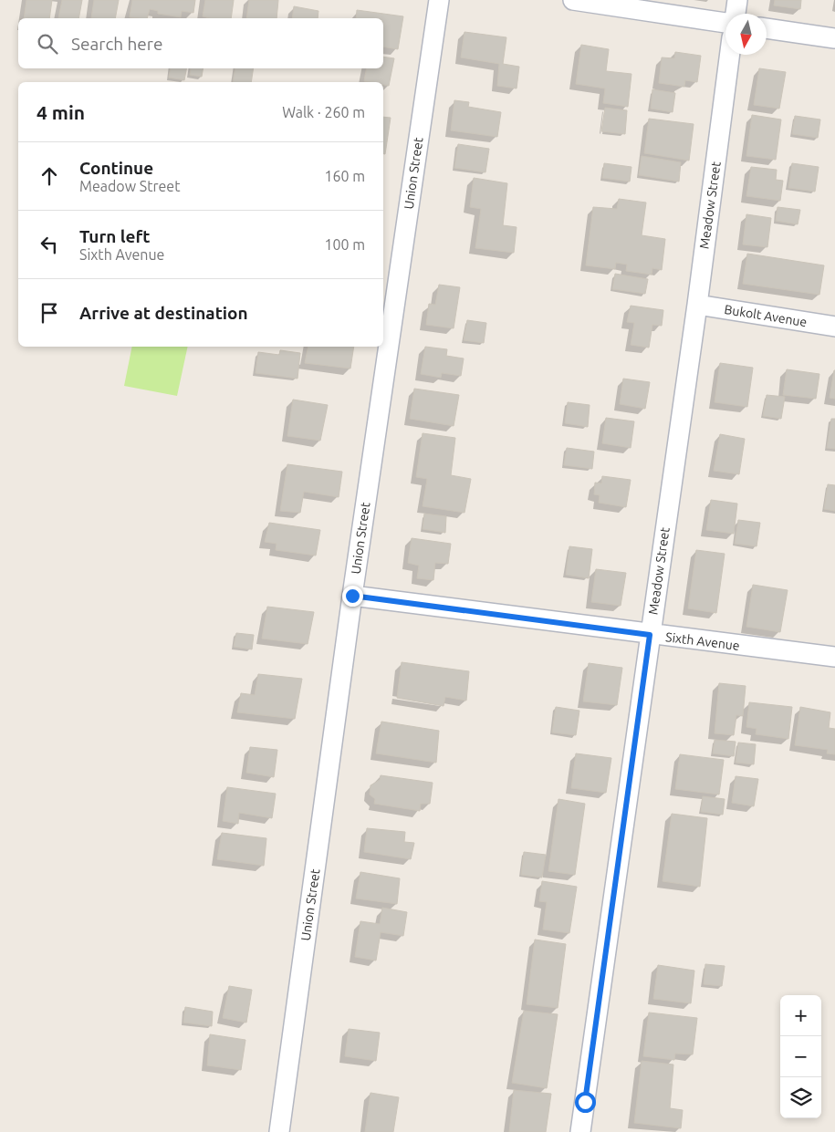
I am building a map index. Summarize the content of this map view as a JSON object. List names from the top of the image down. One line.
{"streets":{"street":["Union Street","Meadow Street","Bukolt Avenue","Sixth Avenue"]},"crossings":[["Union Street","Sixth Avenue"],["Meadow Street","Bukolt Avenue"],["Meadow Street","Sixth Avenue"]],"north":"bottom","page":{"search":"Search here","heading":["4 min","Walk · 260 m"],"list":[["Continue","Meadow Street","160 m"],["Turn left","Sixth Avenue","100 m"],"Arrive at destination"],"map_buttons":["+","−"]}}
